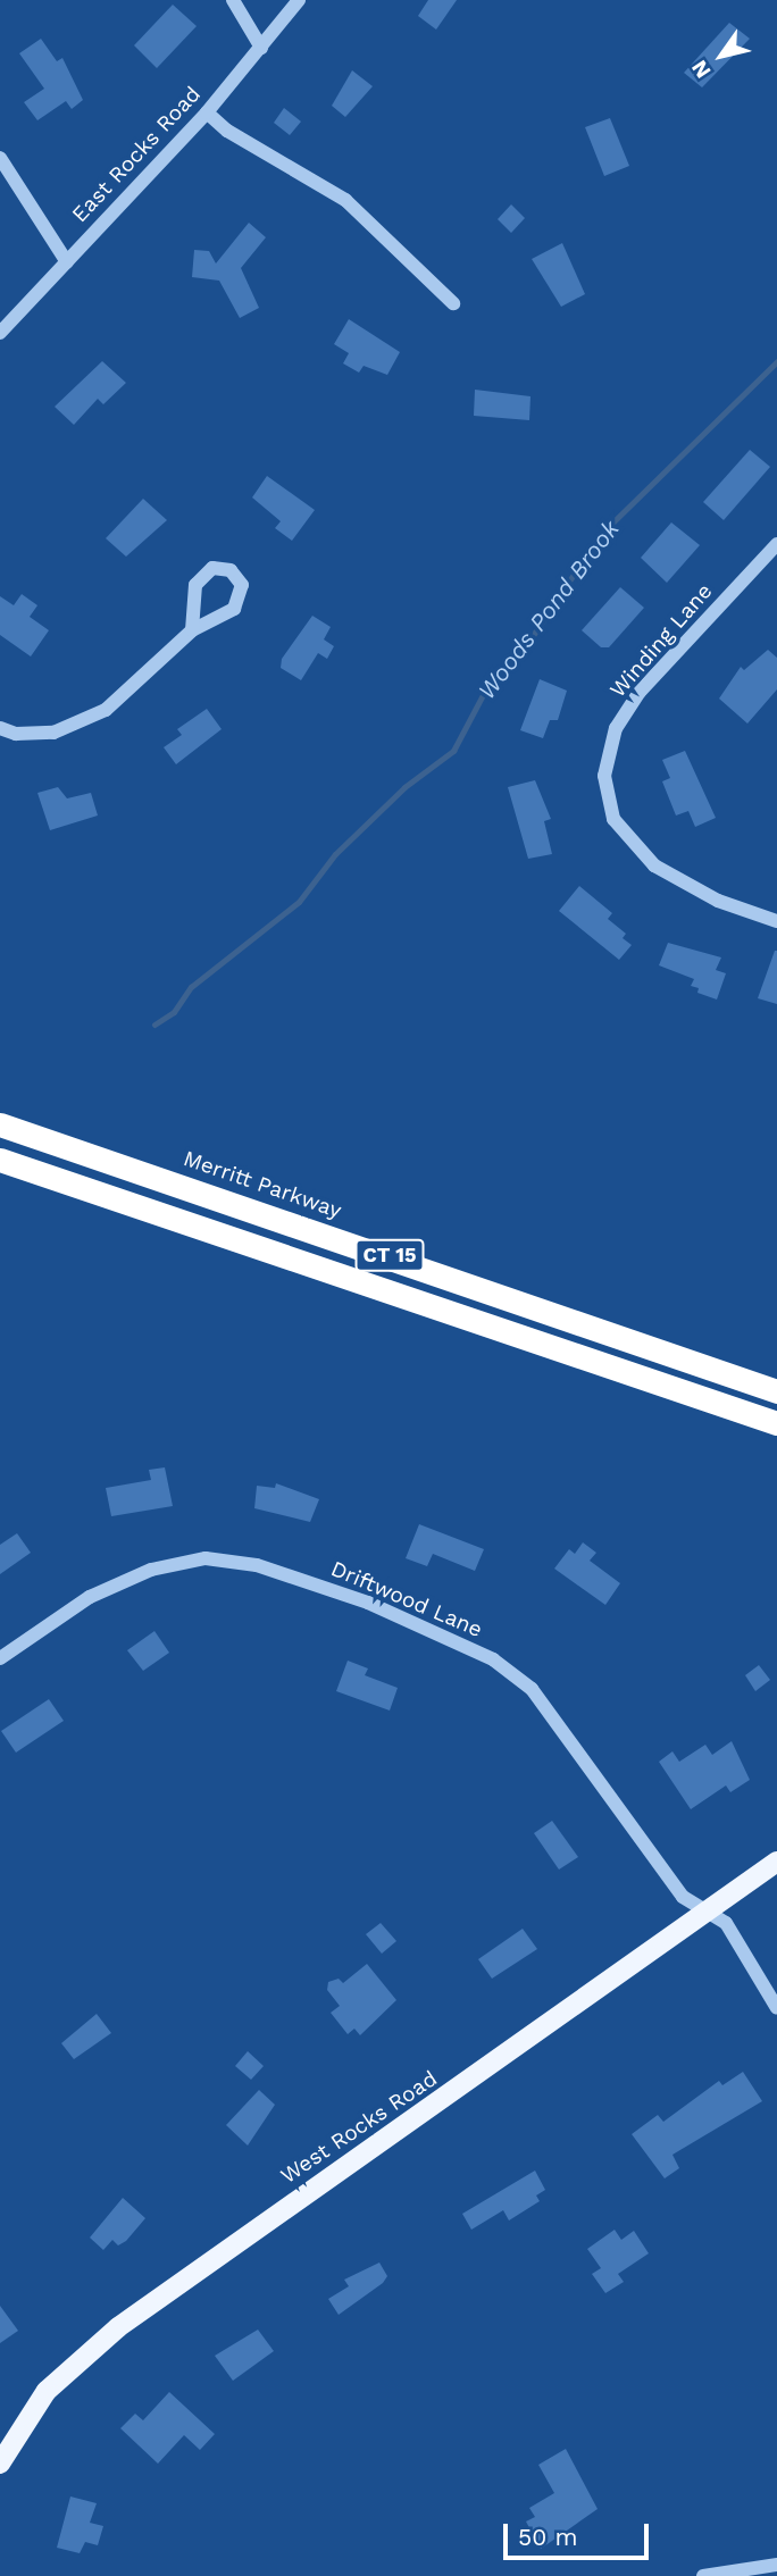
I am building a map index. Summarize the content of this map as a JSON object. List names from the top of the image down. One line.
{"streets":{"highway":["Merritt Parkway","CT 15"],"main road":["West Rocks Road"],"street":["East Rocks Road","Winding Lane","Driftwood Lane"]},"crossings":[["Driftwood Lane","West Rocks Road"]],"water":["Woods Pond Brook"],"scale_bar":"50 m","north":"bottom left"}
